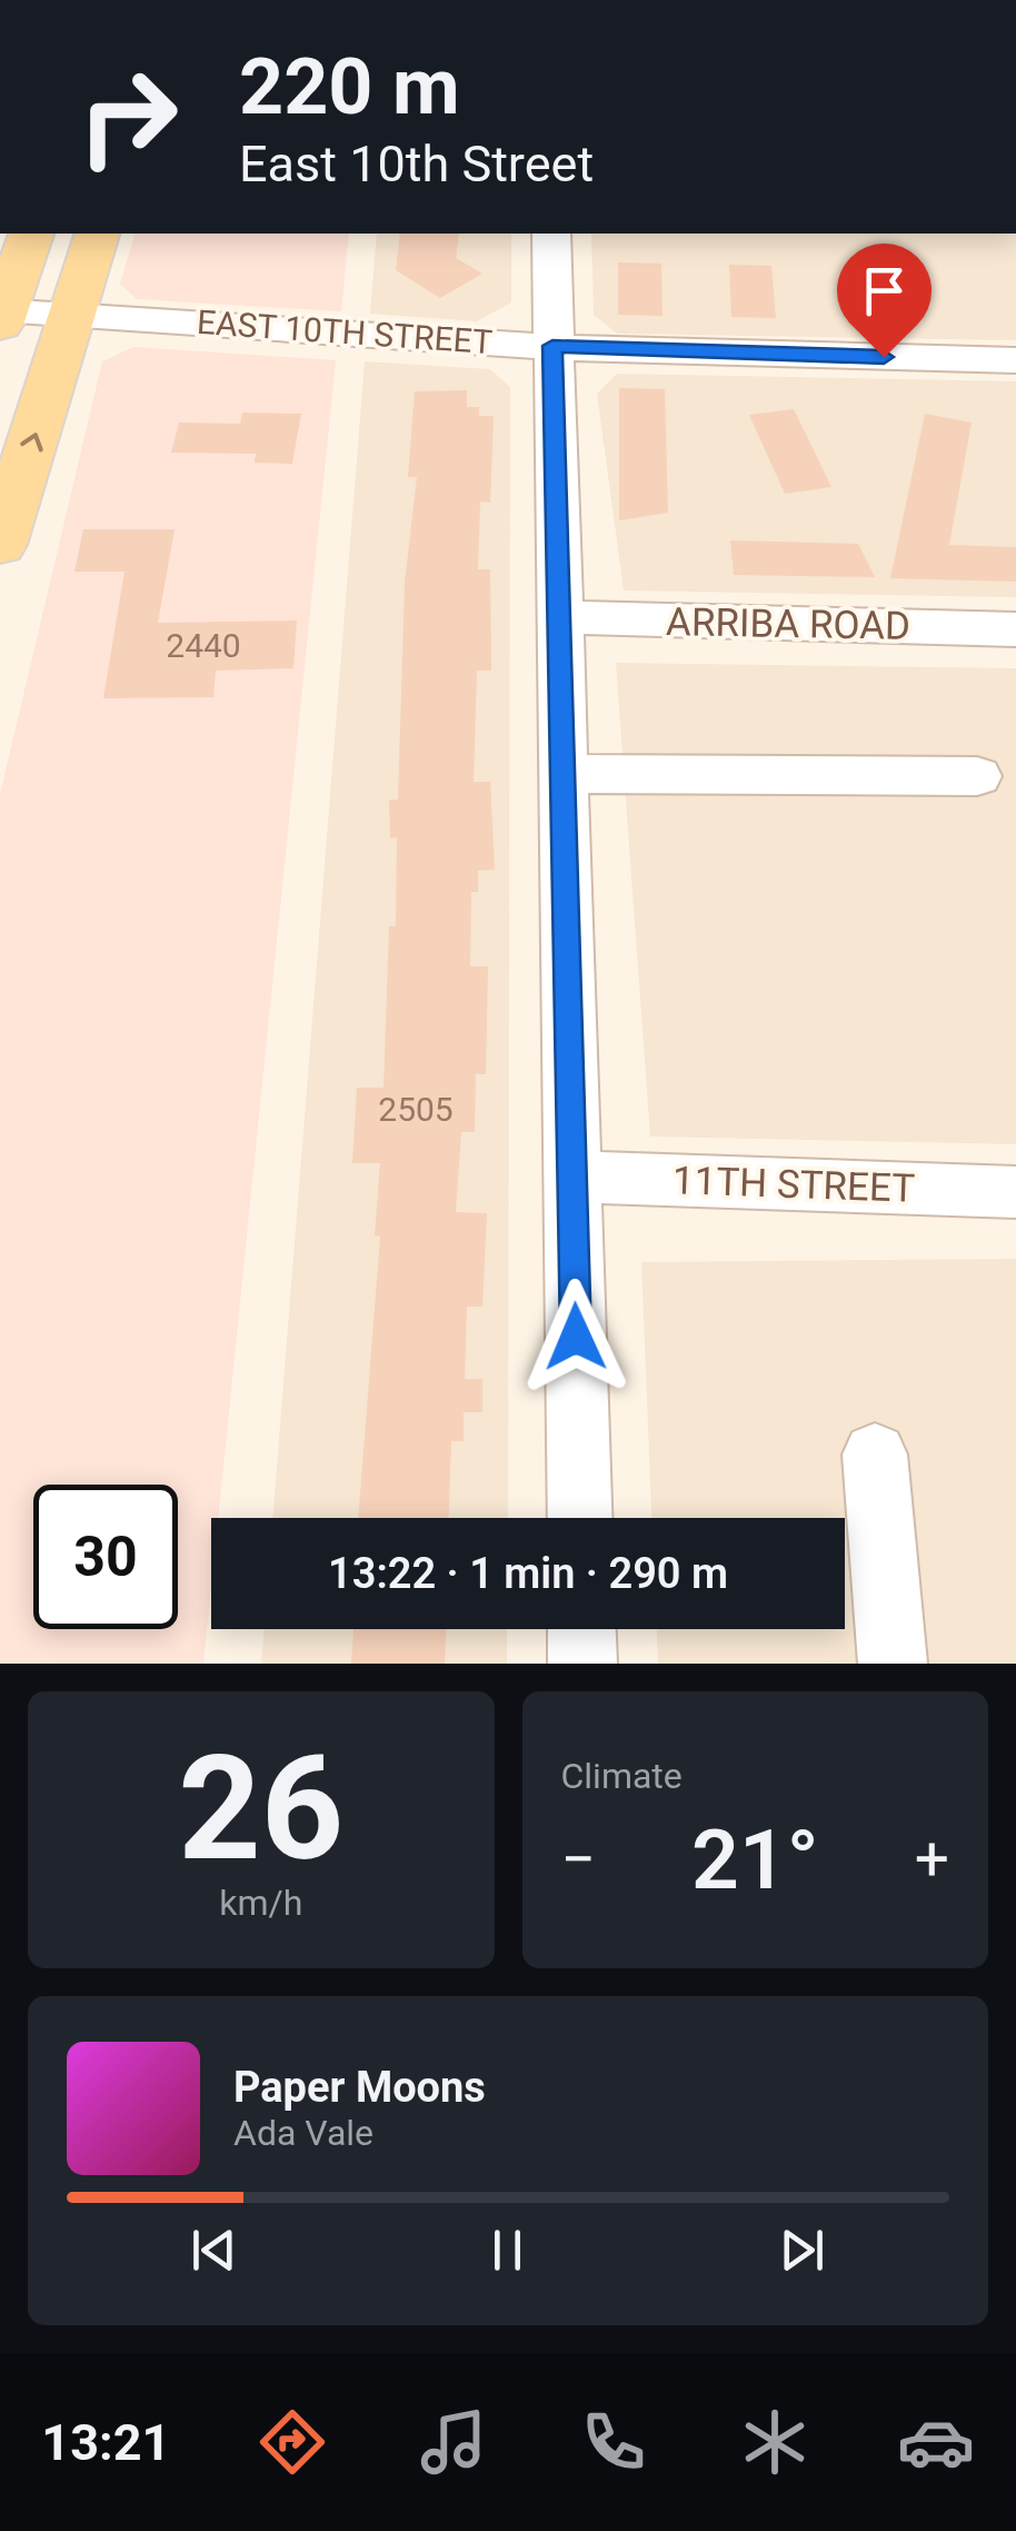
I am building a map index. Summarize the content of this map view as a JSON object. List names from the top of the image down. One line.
{"streets":{"street":["EAST 10TH STREET","ARRIBA ROAD","11TH STREET"]},"house_numbers":["2440","2505"],"page":{"turn":["220 m","East 10th Street"],"limit":"30","trip":"13:22 · 1 min · 290 m","tile":[["26","km/h"],"Climate"],"heat":["−","21°","+"],"song":["Paper Moons","Ada Vale"],"tabs":"13:21"}}
